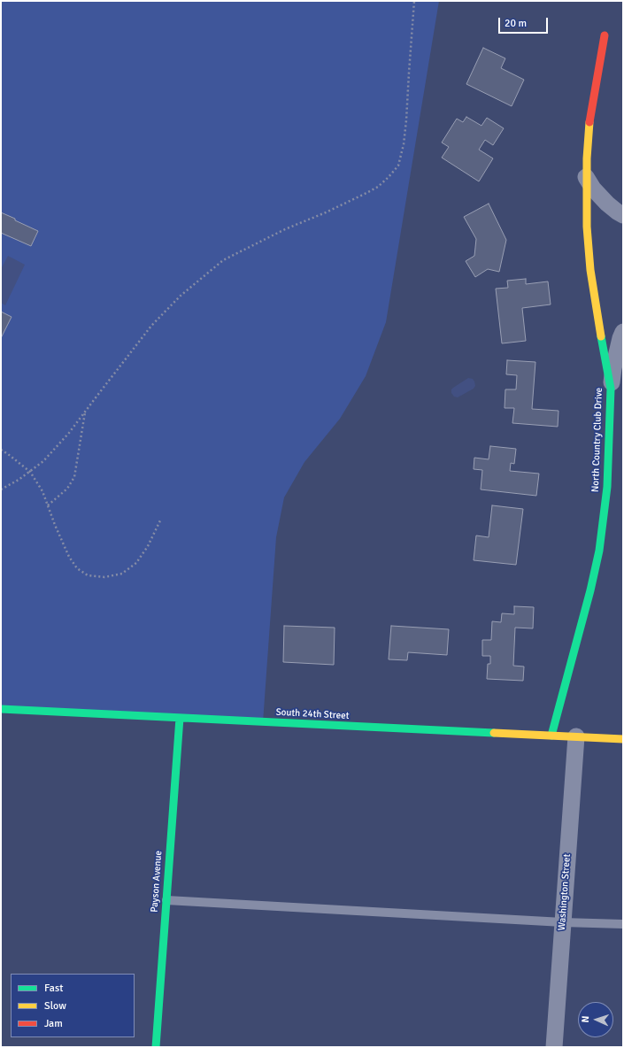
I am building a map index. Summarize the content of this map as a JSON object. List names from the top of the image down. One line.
{"streets":{"street":["North Country Club Drive","South 24th Street","Payson Avenue","Washington Street"]},"crossings":[["North Country Club Drive","South 24th Street"],["South 24th Street","Payson Avenue"],["South 24th Street","Washington Street"]],"legend":["Fast","Slow","Jam"],"scale_bar":"20 m","north":"left"}
